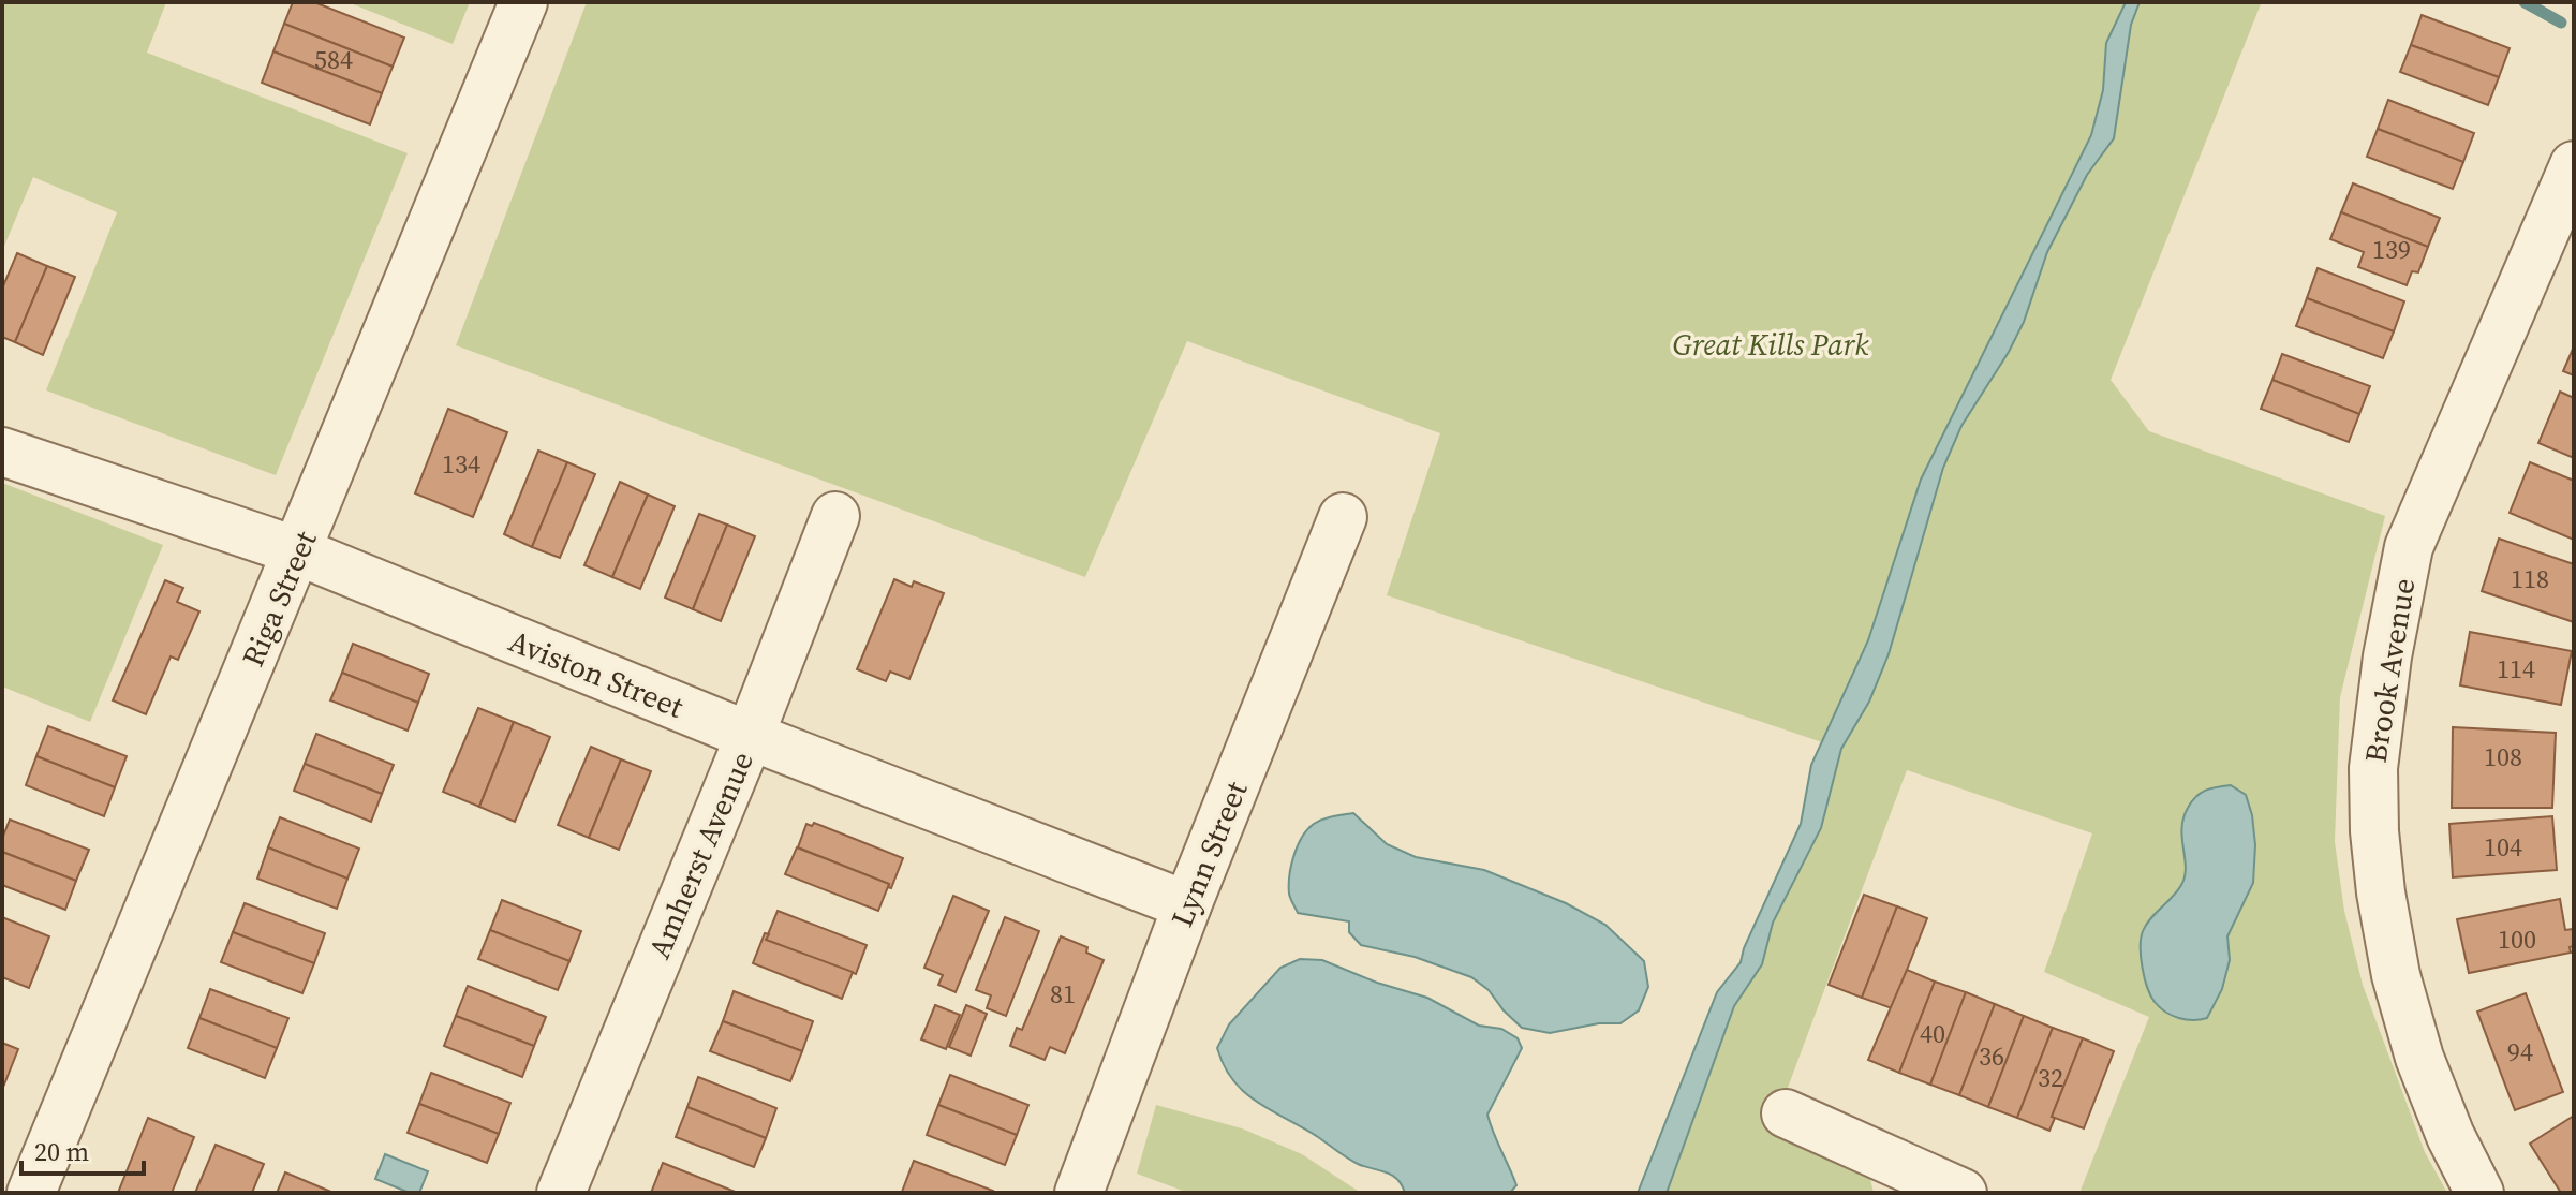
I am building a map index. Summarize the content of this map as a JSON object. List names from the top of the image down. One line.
{"streets":{"street":["Riga Street","Brook Avenue","Aviston Street","Lynn Street","Amherst Avenue"]},"crossings":[["Riga Street","Aviston Street"],["Aviston Street","Lynn Street"],["Aviston Street","Amherst Avenue"]],"parks":["Great Kills Park"],"house_numbers":["584","139","134","118","114","108","104","100","81","40","94","36","32"],"scale_bar":"20 m"}
